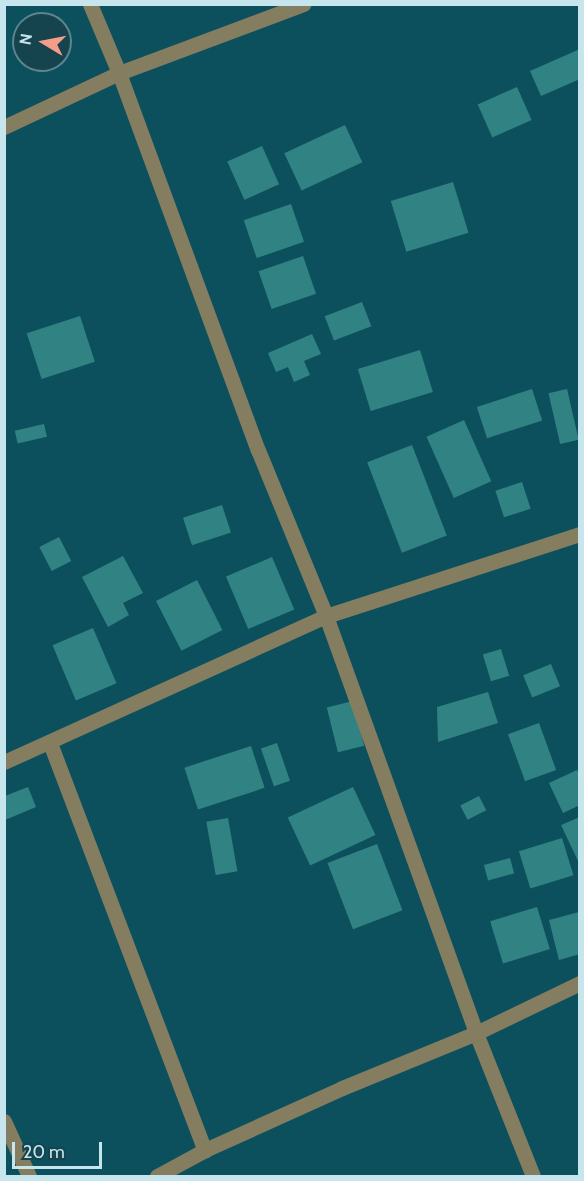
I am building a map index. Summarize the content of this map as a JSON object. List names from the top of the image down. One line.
{"scale_bar":"20 m","north":"left"}
